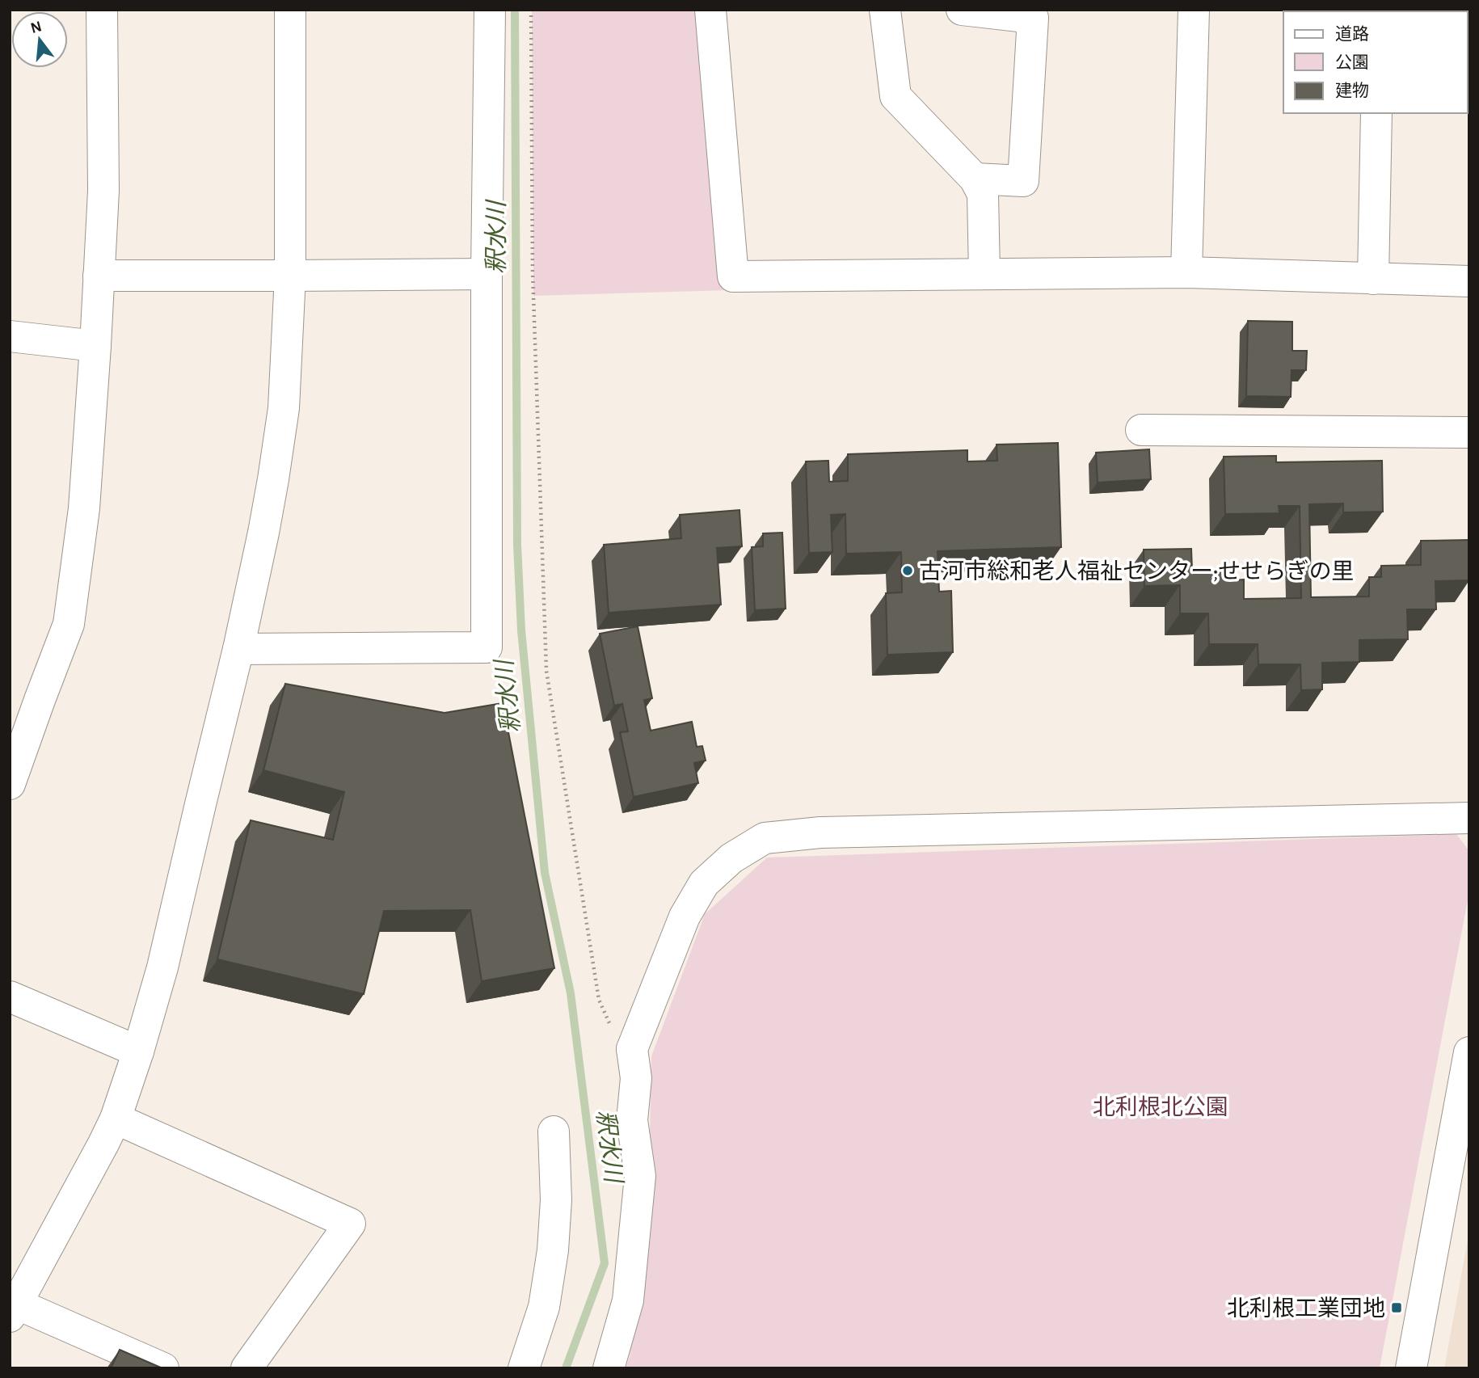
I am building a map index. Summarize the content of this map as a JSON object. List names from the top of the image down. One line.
{"water":["釈水川"],"parks":["北利根北公園"],"places":{"other":["古河市総和老人福祉センター;せせらぎの里"],"transit":["北利根工業団地"]},"legend":["道路","公園","建物"],"north":"top"}
